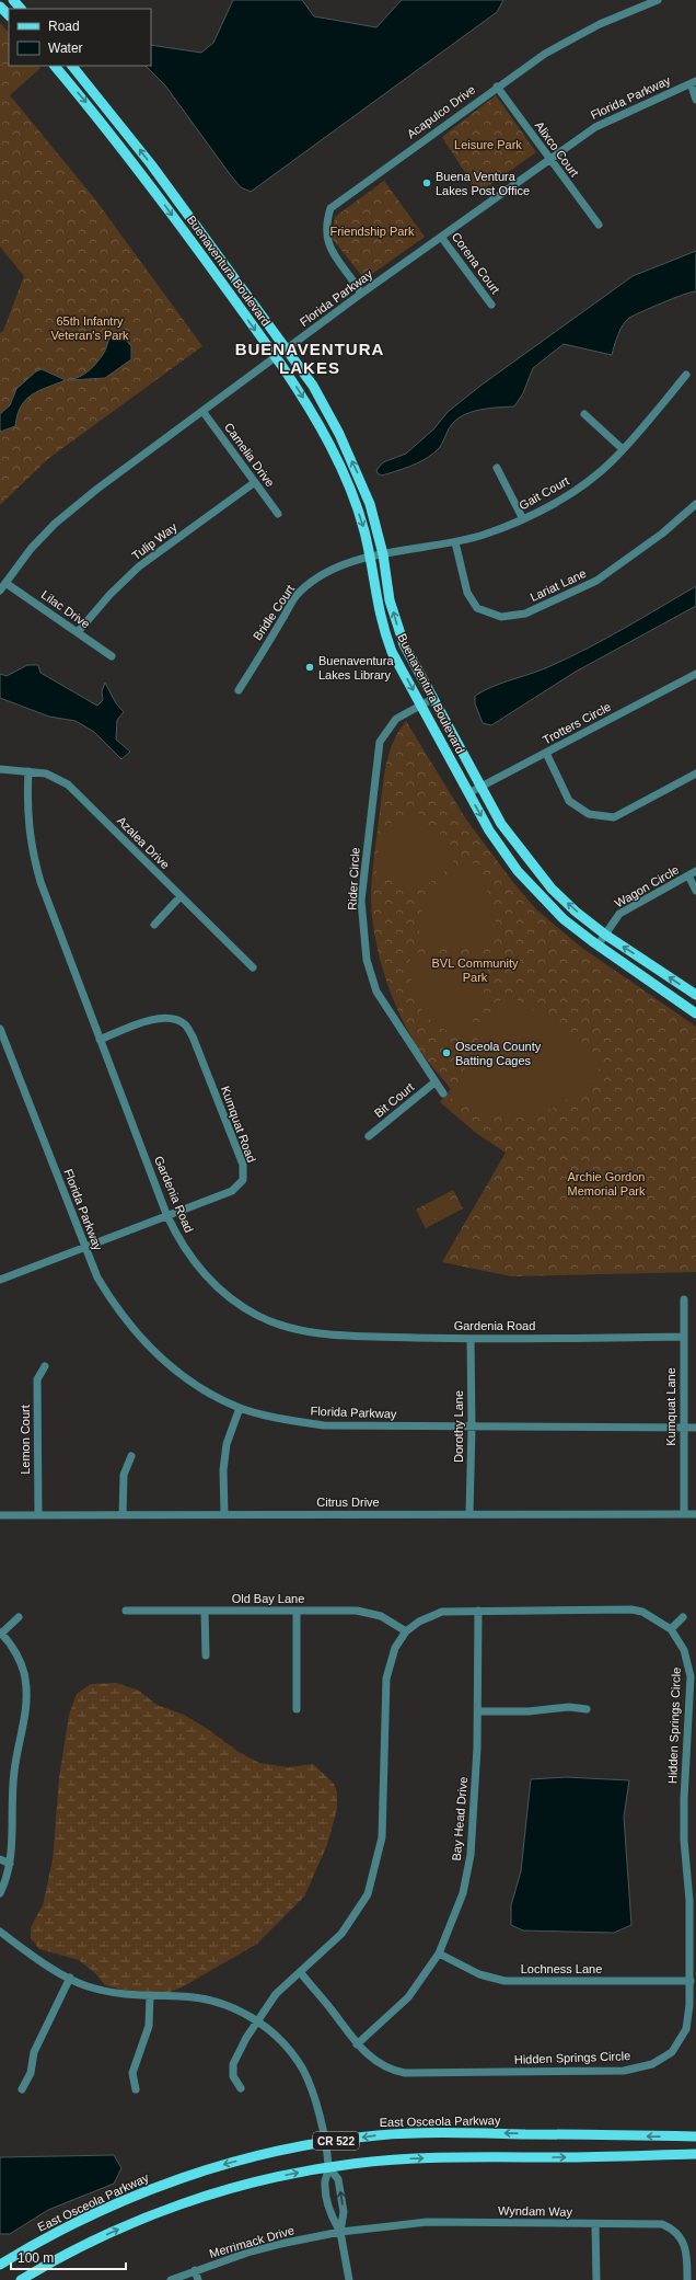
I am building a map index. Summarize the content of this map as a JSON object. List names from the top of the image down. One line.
{"streets":{"main road":["Buenaventura Boulevard","East Osceola Parkway","CR 522"],"street":["Florida Parkway","Acapulco Drive","Alixco Court","Corena Court","Camelia Drive","Gait Court","Tulip Way","Lariat Lane","Lilac Drive","Bridle Court","Trotters Circle","Azalea Drive","Rider Circle","Wagon Circle","Bit Court","Kumquat Road","Gardenia Road","Kumquat Lane","Dorothy Lane","Lemon Court","Citrus Drive","Old Bay Lane","Hidden Springs Circle","Bay Head Drive","Lochness Lane","Wyndam Way","Merrimack Drive"]},"crossings":[["Florida Parkway","Acapulco Drive"],["Florida Parkway","Alixco Court"],["Florida Parkway","Corena Court"],["Florida Parkway","Buenaventura Boulevard"],["Florida Parkway","Camelia Drive"],["Florida Parkway","Lilac Drive"],["Florida Parkway","Kumquat Road"],["Florida Parkway","Kumquat Lane"],["Florida Parkway","Dorothy Lane"],["Acapulco Drive","Alixco Court"],["Buenaventura Boulevard","Gait Court"],["Buenaventura Boulevard","Bridle Court"],["Buenaventura Boulevard","Trotters Circle"],["Buenaventura Boulevard","Rider Circle"],["Buenaventura Boulevard","Wagon Circle"],["Camelia Drive","Tulip Way"],["Gait Court","Lariat Lane"],["Gait Court","Bridle Court"],["Tulip Way","Lilac Drive"],["Azalea Drive","Gardenia Road"],["Rider Circle","Bit Court"],["Kumquat Road","Gardenia Road"],["Gardenia Road","Kumquat Lane"],["Gardenia Road","Dorothy Lane"],["Kumquat Lane","Citrus Drive"],["Dorothy Lane","Citrus Drive"],["Lemon Court","Citrus Drive"],["Old Bay Lane","Hidden Springs Circle"],["Hidden Springs Circle","Bay Head Drive"],["Hidden Springs Circle","Lochness Lane"],["Bay Head Drive","Lochness Lane"],["Wyndam Way","Merrimack Drive"]],"districts":["BUENAVENTURA LAKES"],"parks":["Leisure Park","Friendship Park","65th Infantry Veteran's Park","BVL Community Park","Archie Gordon Memorial Park"],"places":["Buena Ventura Lakes Post Office","Buenaventura Lakes Library","Osceola County Batting Cages"],"legend":["Road","Water"],"scale_bar":"100 m"}
